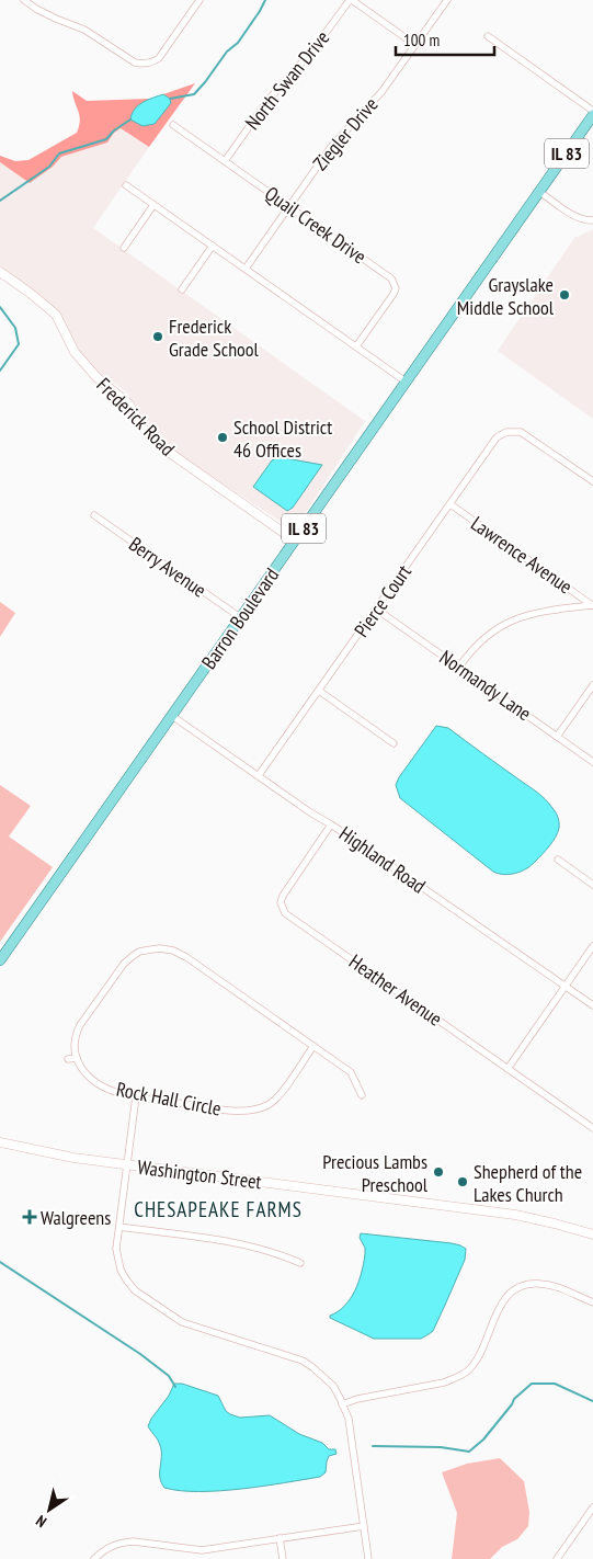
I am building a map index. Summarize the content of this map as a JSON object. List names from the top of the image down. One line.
{"streets":{"main road":["IL 83","Frederick Road","Barron Boulevard","Washington Street"],"street":["North Swan Drive","Ziegler Drive","Quail Creek Drive","Lawrence Avenue","Berry Avenue","Pierce Court","Normandy Lane","Highland Road","Heather Avenue","Rock Hall Circle"]},"crossings":[["North Swan Drive","Quail Creek Drive"],["Ziegler Drive","Quail Creek Drive"],["Frederick Road","Barron Boulevard"],["Lawrence Avenue","Pierce Court"],["Berry Avenue","Barron Boulevard"],["Pierce Court","Normandy Lane"],["Pierce Court","Highland Road"],["Barron Boulevard","Highland Road"],["Highland Road","Heather Avenue"]],"districts":["CHESAPEAKE FARMS"],"places":{"other":["Grayslake Middle School","Frederick Grade School","School District 46 Offices","Precious Lambs Preschool","Shepherd of the Lakes Church"],"health":["Walgreens"]},"scale_bar":"100 m","north":"bottom left"}
